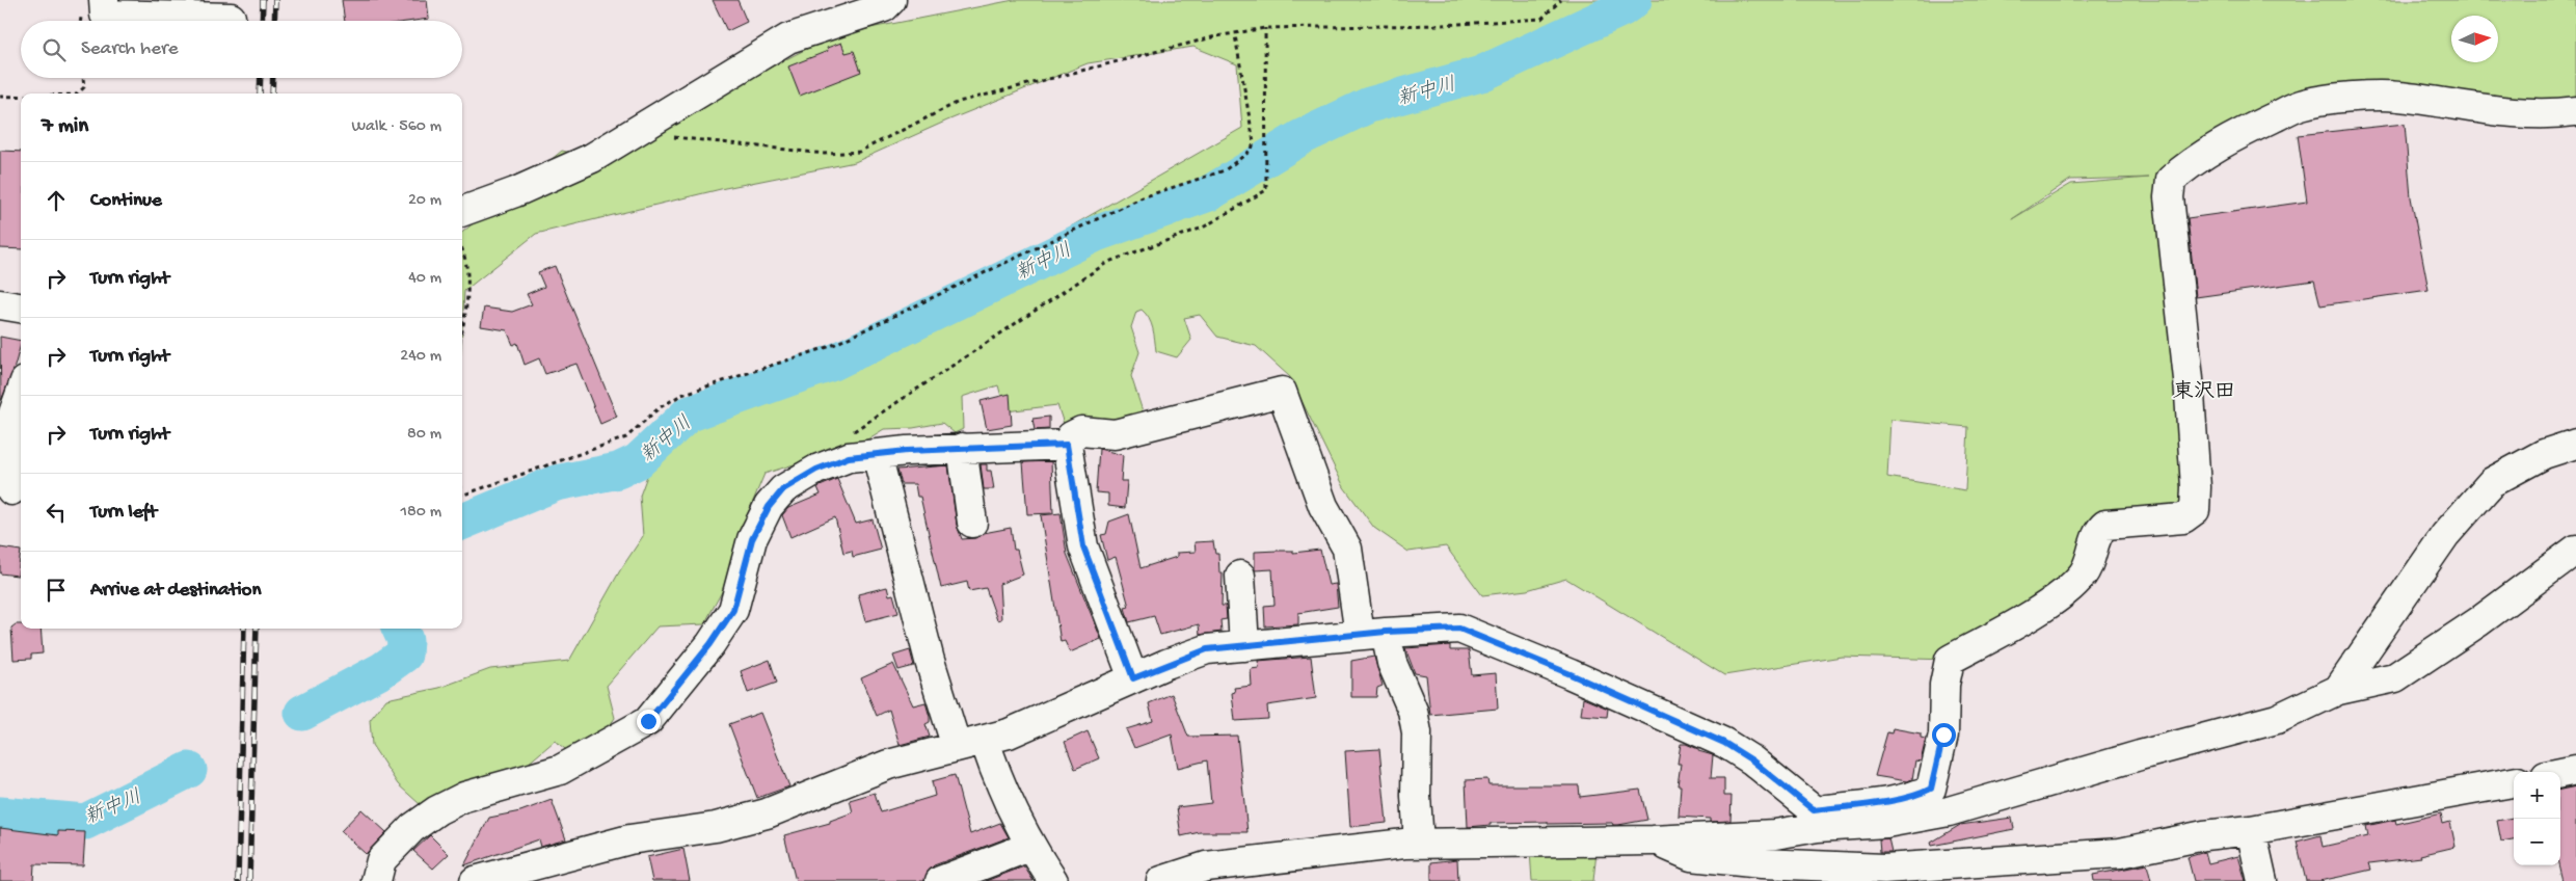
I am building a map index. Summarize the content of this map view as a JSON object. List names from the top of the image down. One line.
{"districts":["東沢田"],"water":["新中川"],"north":"right","page":{"search":"Search here","heading":["7 min","Walk · 560 m"],"list":[["Continue","20 m"],["Turn right","40 m"],["Turn right","240 m"],["Turn right","80 m"],["Turn left","180 m"],"Arrive at destination"],"map_buttons":["+","−"]}}
